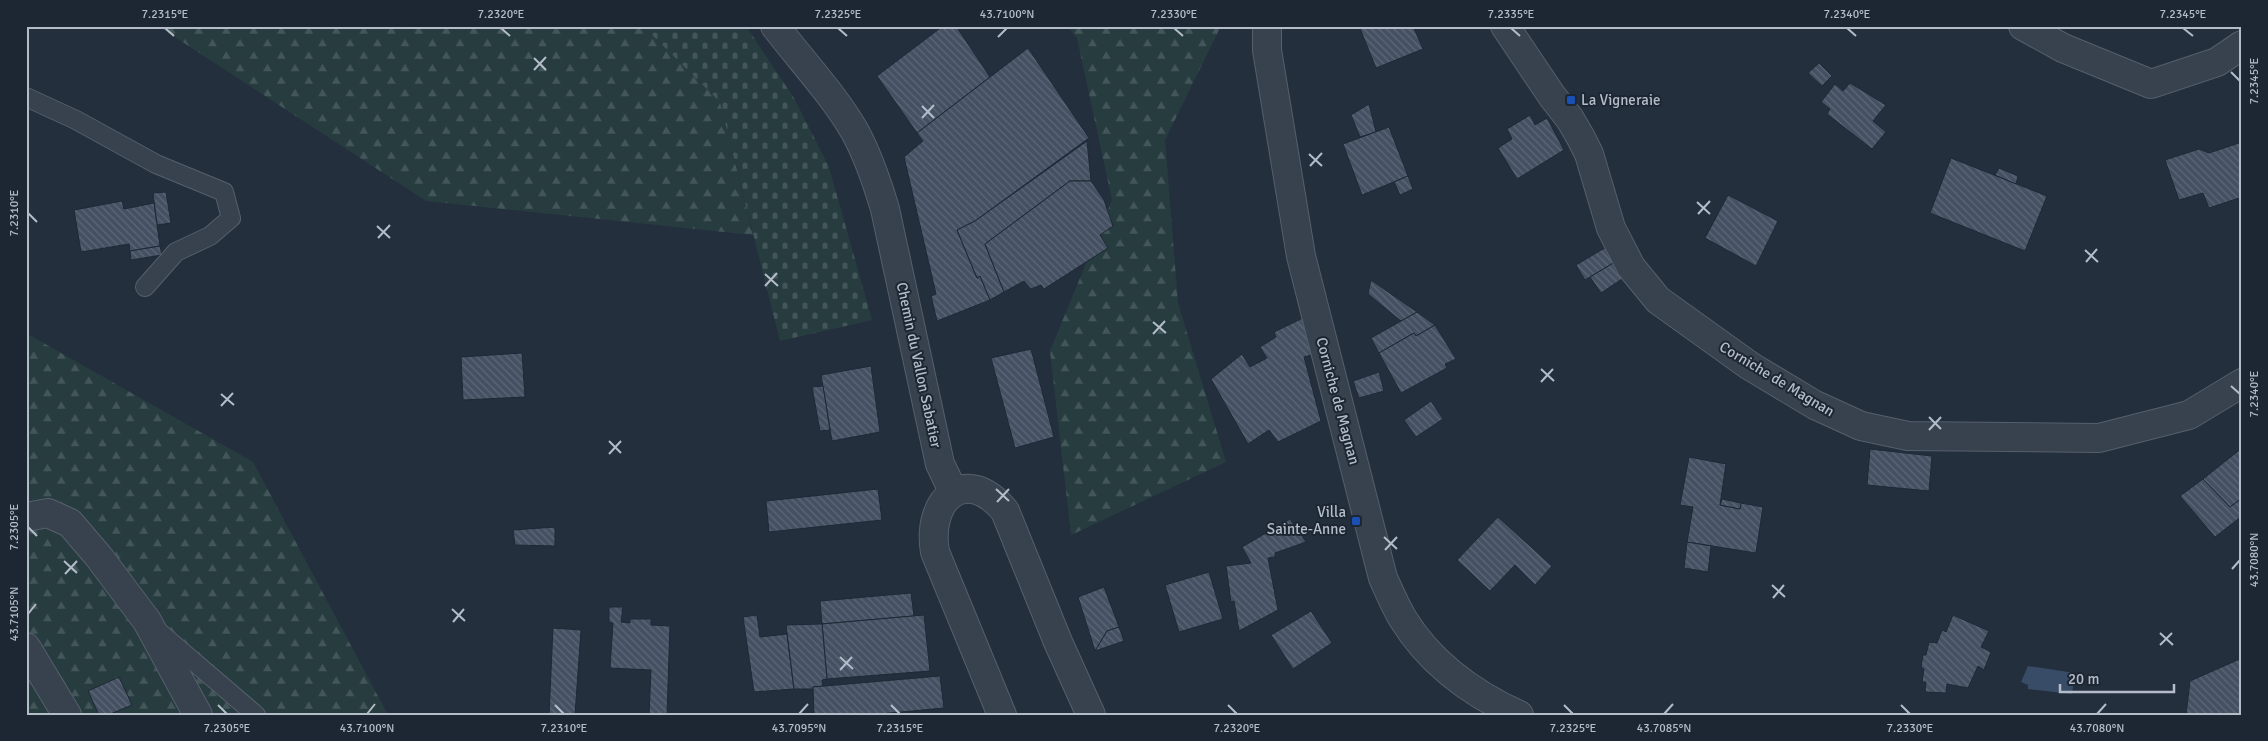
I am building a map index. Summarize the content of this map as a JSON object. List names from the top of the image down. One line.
{"streets":{"street":["Chemin du Vallon Sabatier","Corniche de Magnan"]},"places":{"transit":["La Vigneraie","Villa Sainte-Anne"]},"scale_bar":"20 m","coordinates":["7.2315°E","7.2320°E","7.2325°E","43.7100°N","7.2330°E","7.2335°E","7.2340°E","7.2345°E","7.2310°E","7.2305°E","43.7080°N","43.7105°N","43.7095°N","43.7085°N"]}
